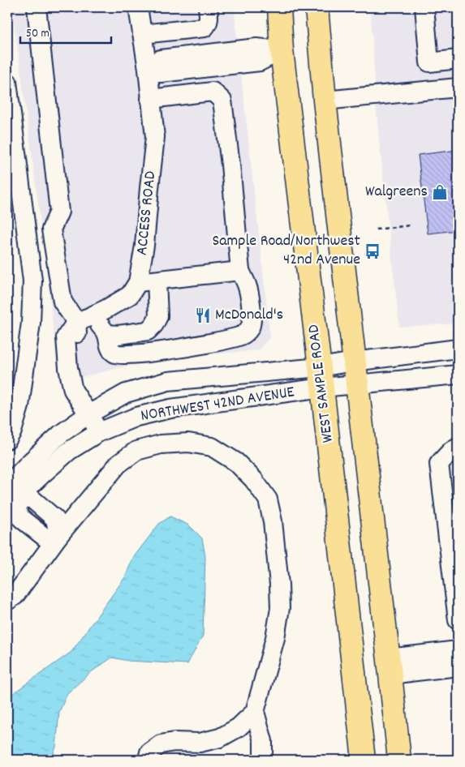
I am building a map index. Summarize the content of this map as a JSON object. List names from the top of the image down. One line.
{"streets":{"main road":["WEST SAMPLE ROAD"],"street":["ACCESS ROAD","NORTHWEST 42ND AVENUE"]},"crossings":[["WEST SAMPLE ROAD","NORTHWEST 42ND AVENUE"]],"places":{"shop":["Walgreens"],"bus stop":["Sample Road/Northwest 42nd Avenue"],"restaurant":["McDonald's"]},"scale_bar":"50 m"}
